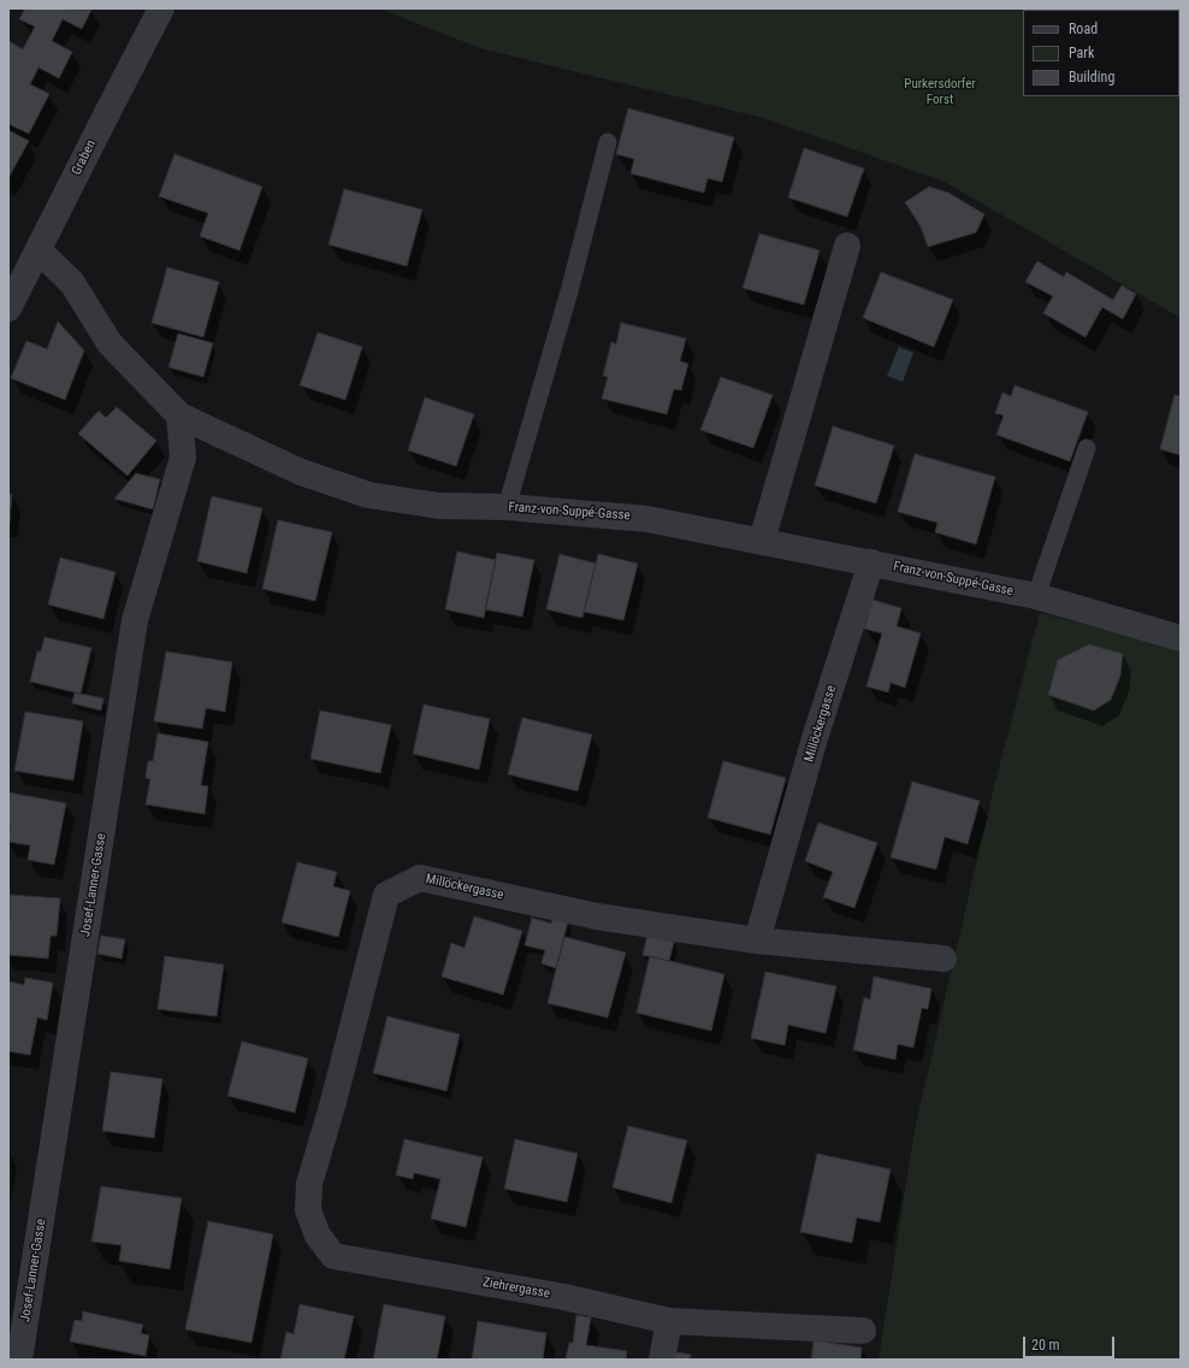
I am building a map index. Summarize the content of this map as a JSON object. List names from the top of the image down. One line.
{"streets":{"street":["Graben","Franz-von-Suppé-Gasse","Millöckergasse","Josef-Lanner-Gasse","Ziehrergasse"]},"crossings":[["Graben","Franz-von-Suppé-Gasse"],["Franz-von-Suppé-Gasse","Millöckergasse"],["Franz-von-Suppé-Gasse","Josef-Lanner-Gasse"],["Millöckergasse","Ziehrergasse"]],"parks":["Purkersdorfer Forst"],"legend":["Road","Park","Building"],"scale_bar":"20 m"}
